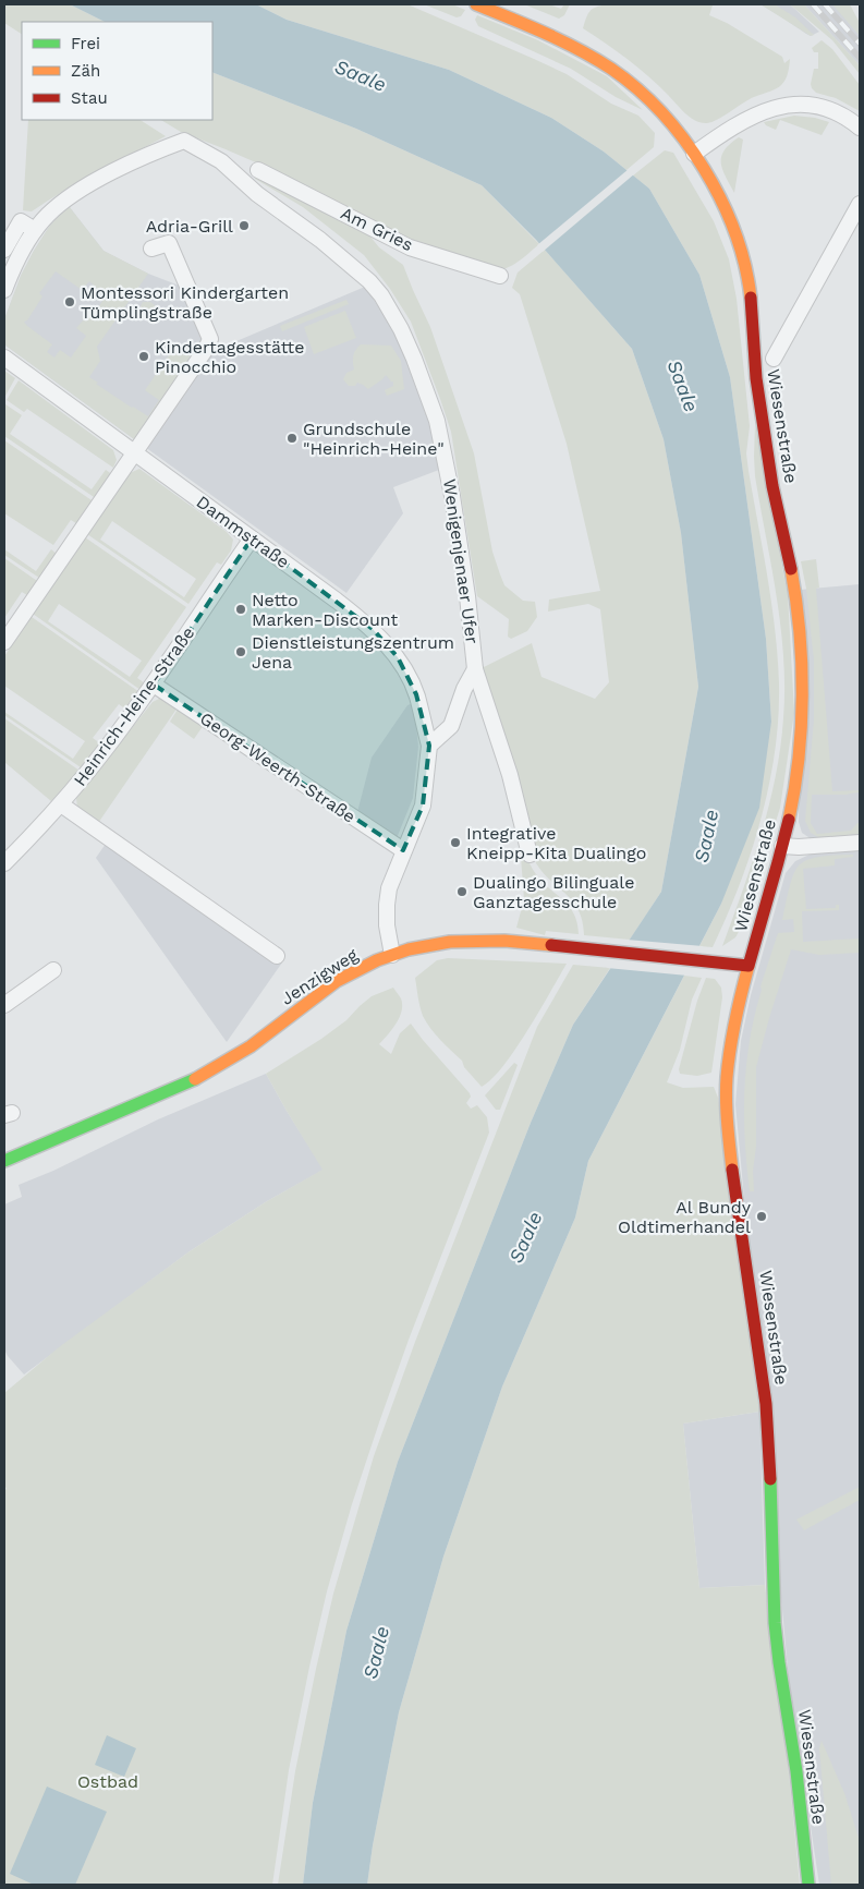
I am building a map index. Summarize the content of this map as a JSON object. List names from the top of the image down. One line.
{"streets":{"main road":["Wiesenstraße","Jenzigweg"],"street":["Am Gries","Dammstraße","Wenigenjenaer Ufer","Heinrich-Heine-Straße","Georg-Weerth-Straße"]},"crossings":[["Wiesenstraße","Jenzigweg"],["Dammstraße","Heinrich-Heine-Straße"],["Dammstraße","Georg-Weerth-Straße"],["Dammstraße","Jenzigweg"],["Heinrich-Heine-Straße","Georg-Weerth-Straße"]],"water":["Saale"],"parks":["Ostbad"],"places":["Adria-Grill","Montessori Kindergarten Tümplingstraße","Kindertagesstätte Pinocchio","Grundschule \"Heinrich-Heine\"","Netto Marken-Discount","Dienstleistungszentrum Jena","Integrative Kneipp-Kita Dualingo","Dualingo Bilinguale Ganztagesschule","Al Bundy Oldtimerhandel"],"legend":["Frei","Zäh","Stau"]}
